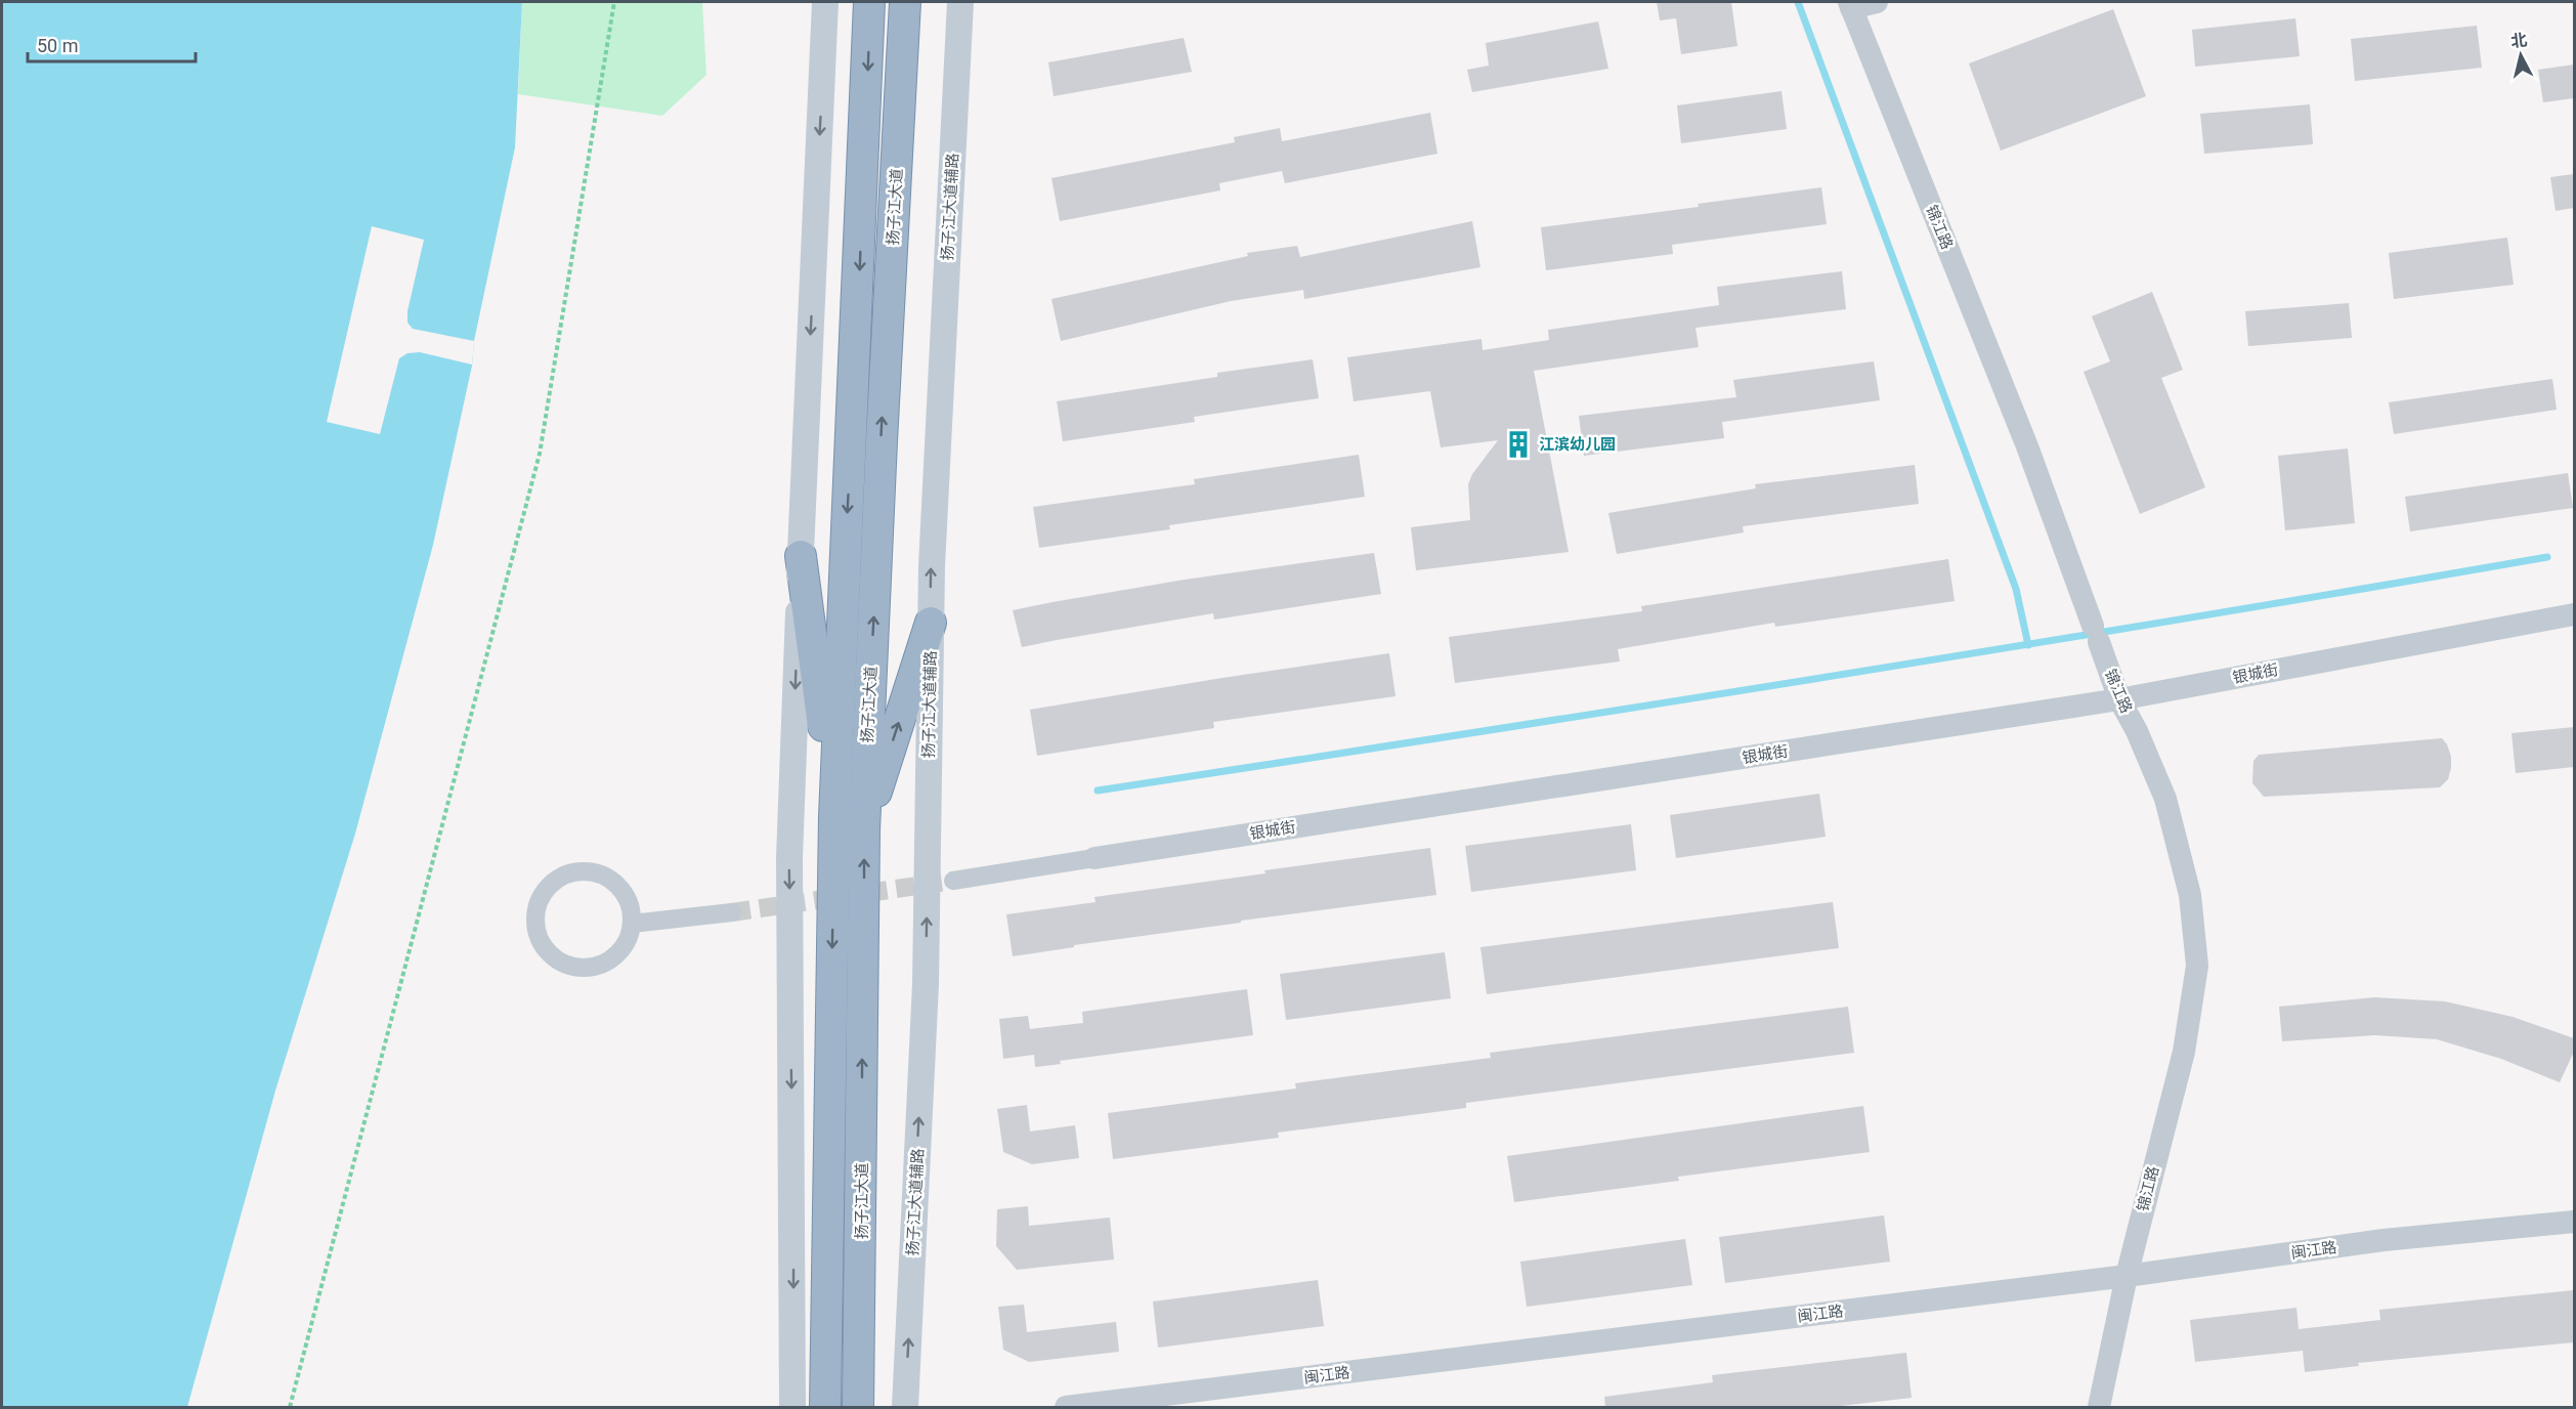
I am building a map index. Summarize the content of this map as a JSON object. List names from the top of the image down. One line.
{"streets":{"highway":["扬子江大道"],"main road":["扬子江大道辅路"],"street":["锦江路","银城街","闽江路"]},"crossings":[["锦江路","银城街"],["锦江路","闽江路"]],"places":{"building":["江滨幼儿园"]},"scale_bar":"50 m","north":"top"}
